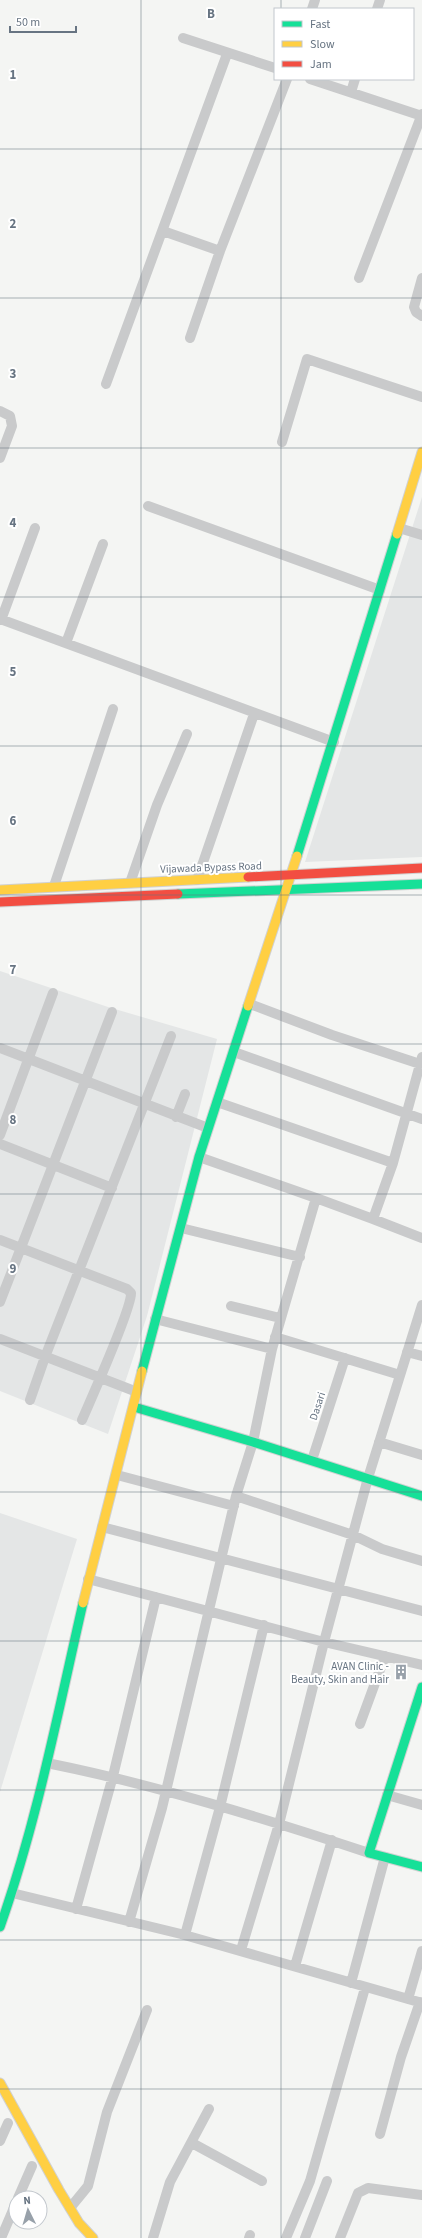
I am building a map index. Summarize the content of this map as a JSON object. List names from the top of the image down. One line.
{"streets":{"main road":["Vijawada Bypass Road"],"street":["Dasari"]},"places":{"building":["AVAN Clinic - Beauty, Skin and Hair"]},"legend":["Fast","Slow","Jam"],"scale_bar":"50 m","north":"top","grid":{"columns":["B"],"rows":["1","2","3","4","5","6","7","8","9"]}}
